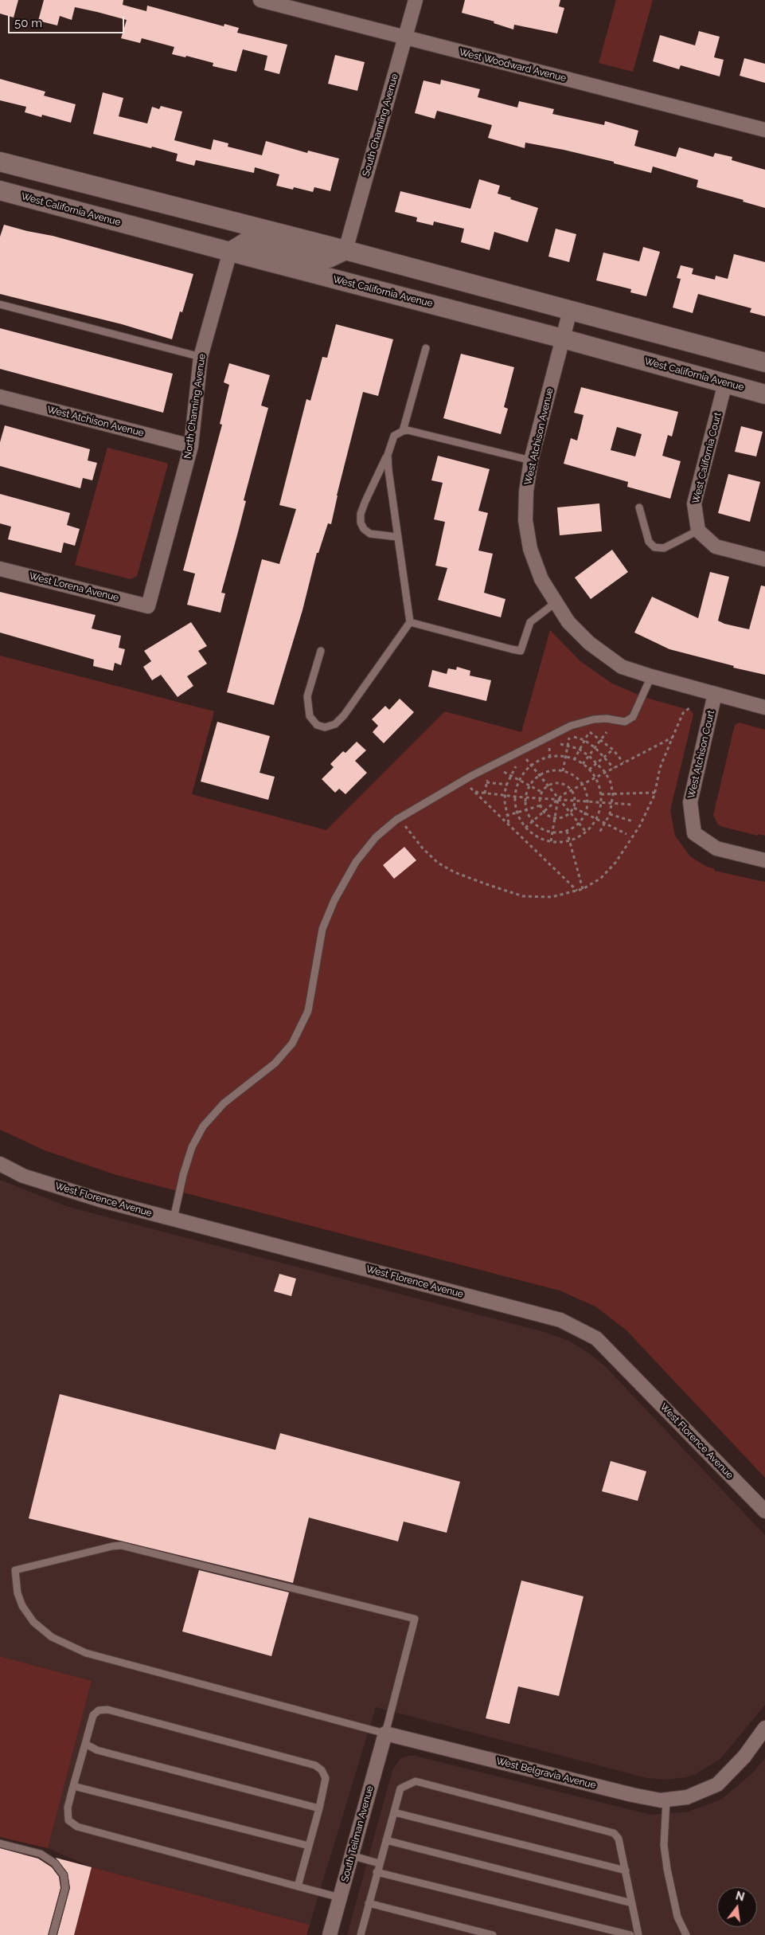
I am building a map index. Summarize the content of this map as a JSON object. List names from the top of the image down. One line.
{"streets":{"main road":["West California Avenue"],"street":["West Woodward Avenue","South Channing Avenue","North Channing Avenue","West Atchison Avenue","West California Court","West Lorena Avenue","West Atchison Court","West Florence Avenue","West Belgravia Avenue","South Teilman Avenue"]},"crossings":[["West Woodward Avenue","South Channing Avenue"],["West California Avenue","North Channing Avenue"],["West California Avenue","West Atchison Avenue"],["West California Avenue","West California Court"],["North Channing Avenue","West Atchison Avenue"],["North Channing Avenue","West Lorena Avenue"],["West Atchison Avenue","West Atchison Court"],["West Belgravia Avenue","South Teilman Avenue"]],"scale_bar":"50 m","north":"top"}
